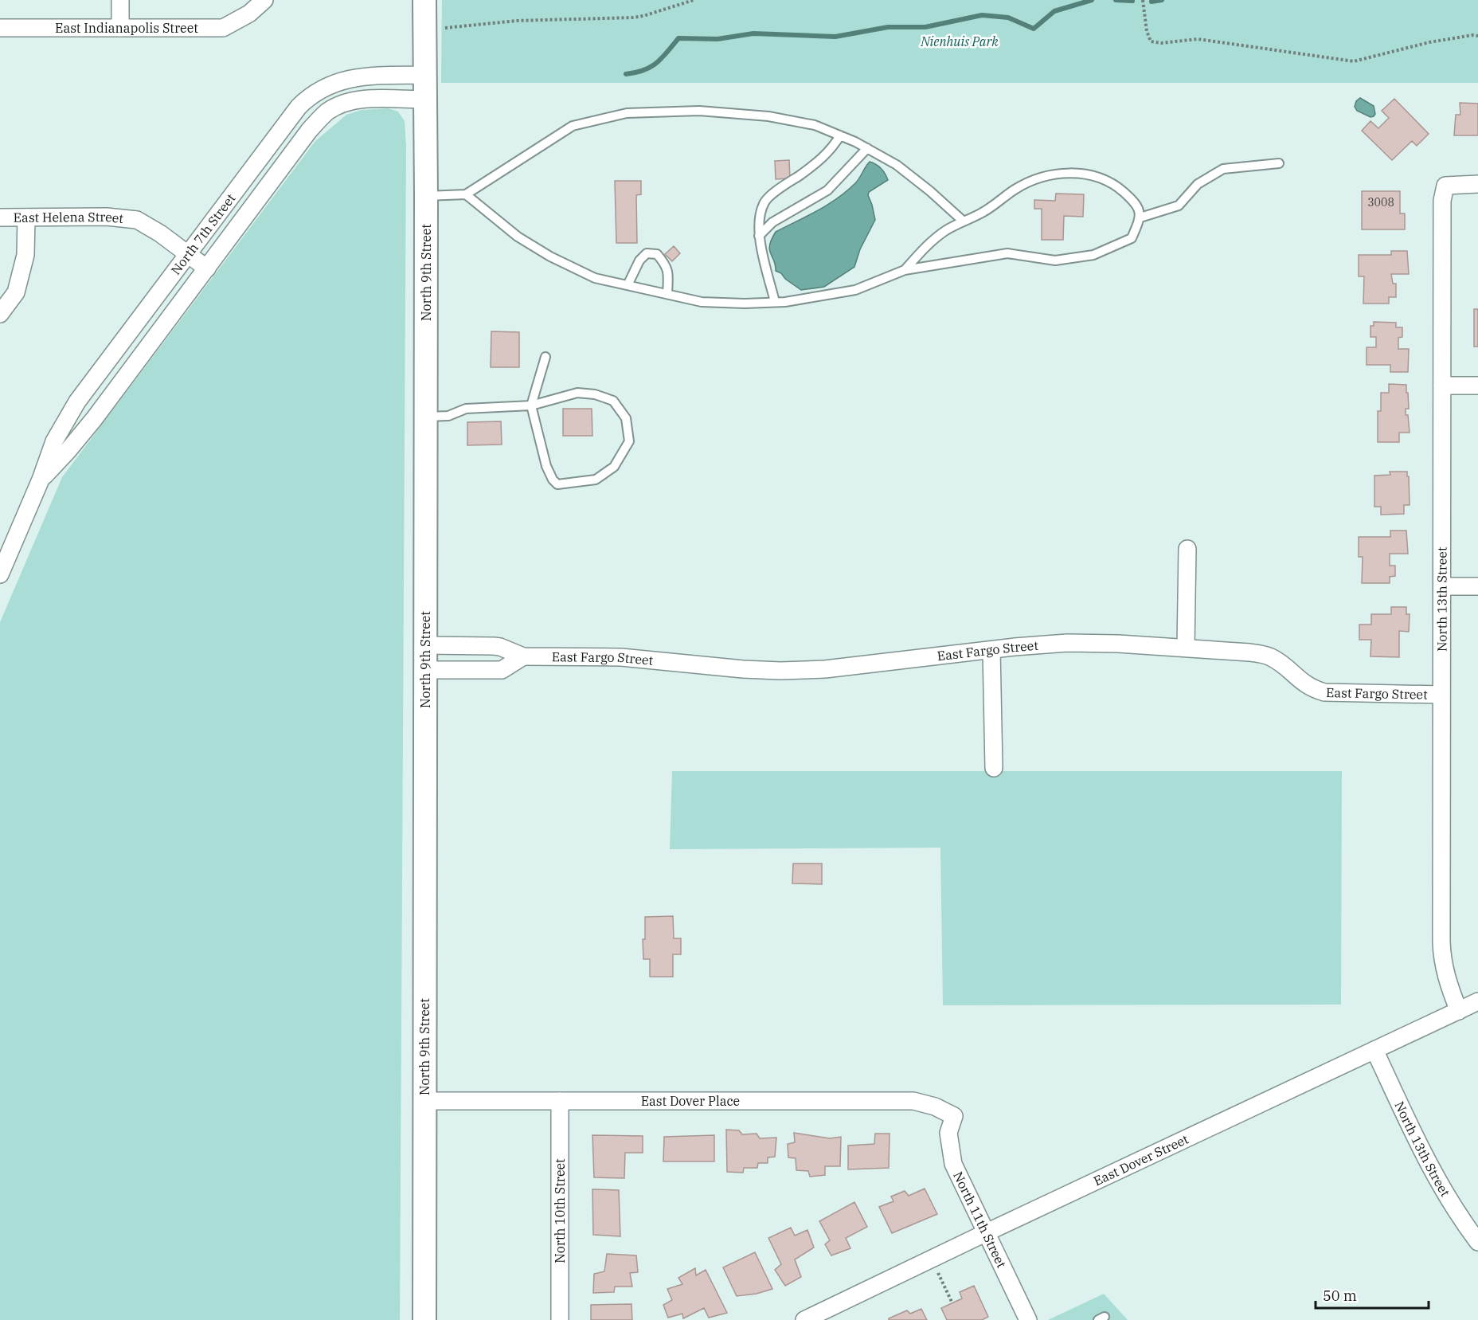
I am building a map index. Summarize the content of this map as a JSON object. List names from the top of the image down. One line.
{"streets":{"main road":["North 9th Street"],"street":["East Indianapolis Street","East Helena Street","North 7th Street","North 13th Street","East Fargo Street","East Dover Place","East Dover Street","North 10th Street","North 11th Street"]},"crossings":[["East Helena Street","North 7th Street"],["North 7th Street","North 9th Street"],["North 9th Street","East Fargo Street"],["North 9th Street","East Dover Place"],["North 13th Street","East Fargo Street"],["North 13th Street","East Dover Street"],["East Dover Place","North 10th Street"],["East Dover Place","North 11th Street"],["East Dover Street","North 11th Street"]],"parks":["Nienhuis Park"],"house_numbers":["3008"],"scale_bar":"50 m"}
